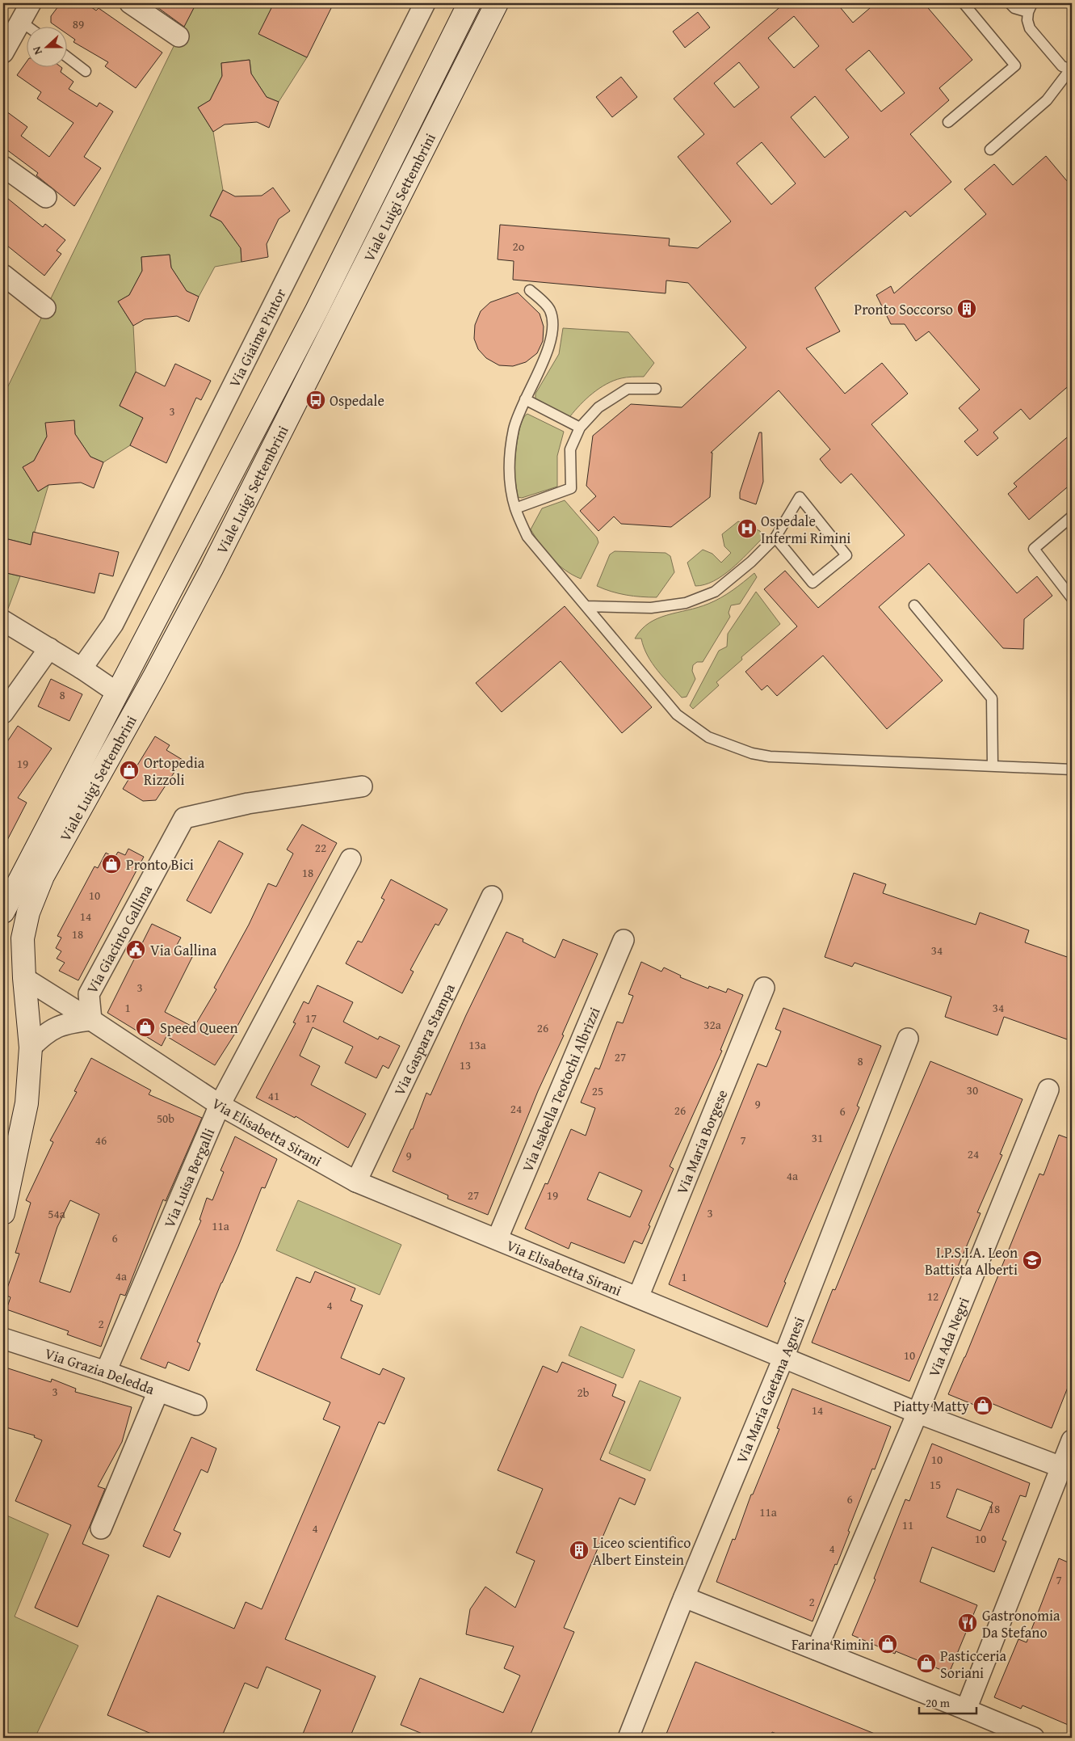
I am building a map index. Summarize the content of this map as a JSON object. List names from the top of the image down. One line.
{"streets":{"main road":["Viale Luigi Settembrini"],"street":["Via Giaime Pintor","Via Giacinto Gallina","Via Gaspara Stampa","Via Isabella Teotochi Albrizzi","Via Elisabetta Sirani","Via Maria Borgese","Via Luisa Bergalli","Via Ada Negri","Via Grazia Deledda","Via Maria Gaetana Agnesi"]},"crossings":[["Viale Luigi Settembrini","Via Elisabetta Sirani"],["Via Giacinto Gallina","Via Elisabetta Sirani"],["Via Gaspara Stampa","Via Elisabetta Sirani"],["Via Isabella Teotochi Albrizzi","Via Elisabetta Sirani"],["Via Elisabetta Sirani","Via Maria Borgese"],["Via Elisabetta Sirani","Via Luisa Bergalli"],["Via Elisabetta Sirani","Via Ada Negri"],["Via Elisabetta Sirani","Via Maria Gaetana Agnesi"],["Via Luisa Bergalli","Via Grazia Deledda"]],"places":{"building":["Pronto Soccorso","Liceo scientifico Albert Einstein"],"bus stop":["Ospedale"],"hospital":["Ospedale Infermi Rimini"],"shop":["Ortopedia Rizzoli","Pronto Bici","Speed Queen","Piatty Matty","Farina Rimini","Pasticceria Soriani"],"public building":["Via Gallina"],"school or university":["I.P.S.I.A. Leon Battista Alberti"],"restaurant":["Gastronomia Da Stefano"]},"house_numbers":["89","2o","3","8","19","22","18","10","14","18","34","3","1","34","17","32a","26","13a","27","8","13","30","25","41","9","24","26","6","50b","31","46","7","24","9","4a","27","19","3","54a","11a","6","4a","1","12","4","2","10","3","2b","14","10","15","6","18","11a","11","4","10","4","7","2"],"scale_bar":"20 m","north":"left"}
